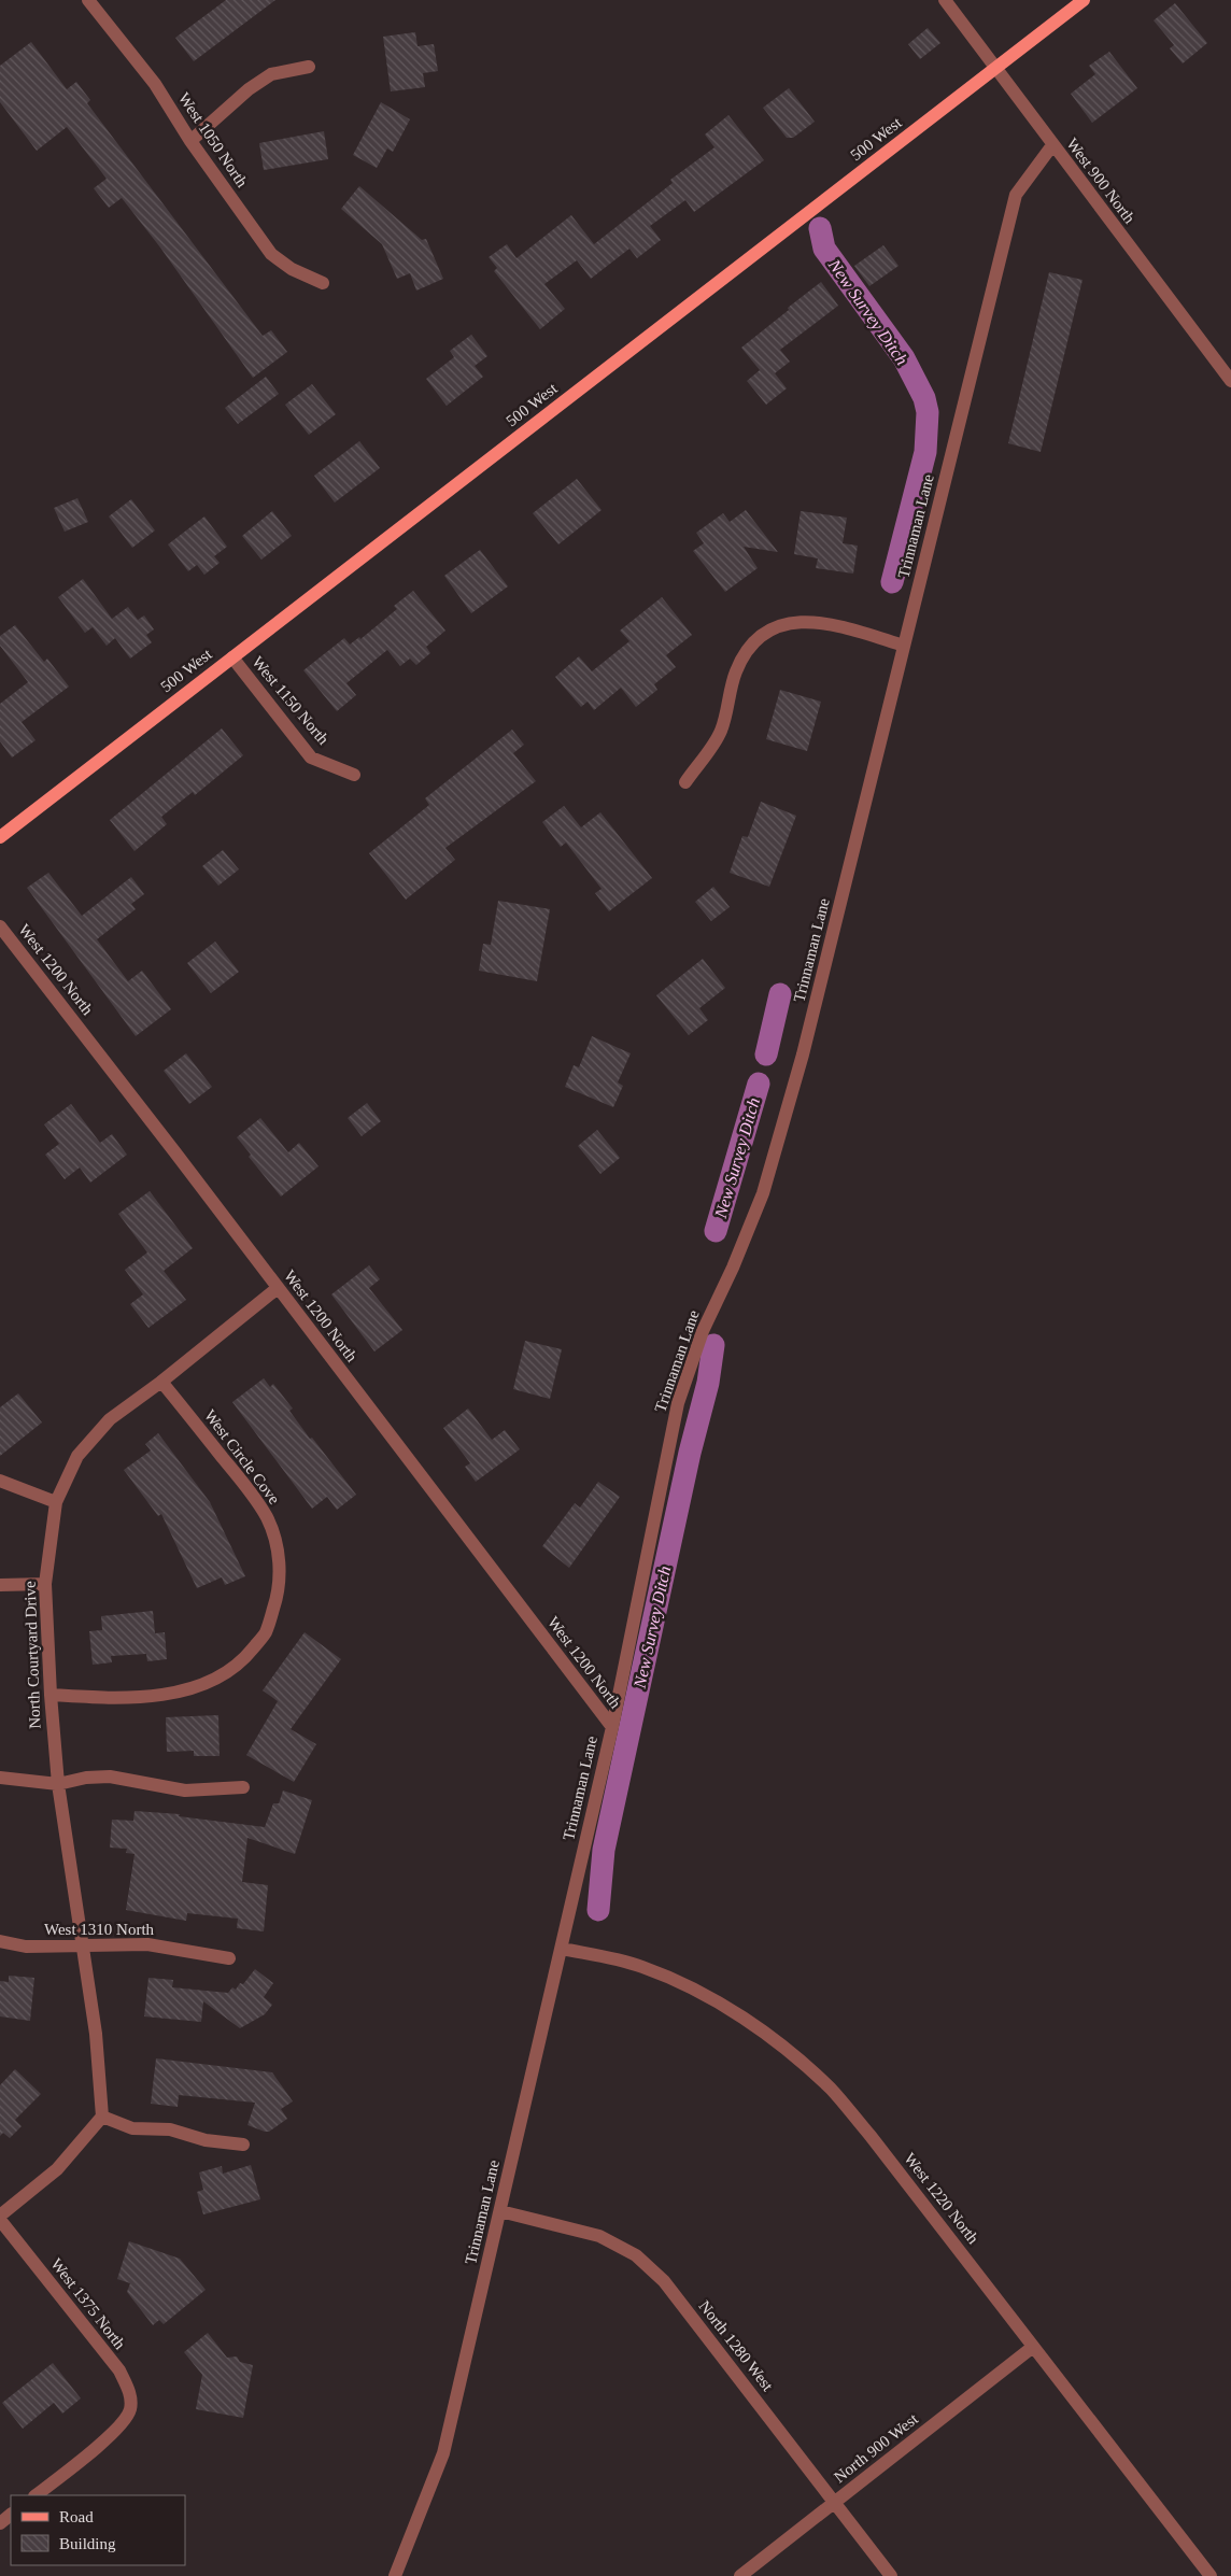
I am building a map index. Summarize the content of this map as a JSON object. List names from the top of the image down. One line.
{"streets":{"main road":["500 West"],"street":["West 1050 North","West 900 North","Trinnaman Lane","West 1150 North","West 1200 North","West Circle Cove","North Courtyard Drive","West 1310 North","West 1220 North","West 1375 North","North 1280 West","North 900 West"]},"crossings":[["500 West","West 900 North"],["500 West","West 1150 North"],["West 900 North","Trinnaman Lane"],["Trinnaman Lane","West 1200 North"],["Trinnaman Lane","West 1220 North"],["Trinnaman Lane","North 1280 West"],["West 1200 North","North Courtyard Drive"],["West Circle Cove","North Courtyard Drive"],["North Courtyard Drive","West 1310 North"],["West 1220 North","North 900 West"],["North 1280 West","North 900 West"]],"water":["New Survey Ditch"],"legend":["Road","Building"]}
